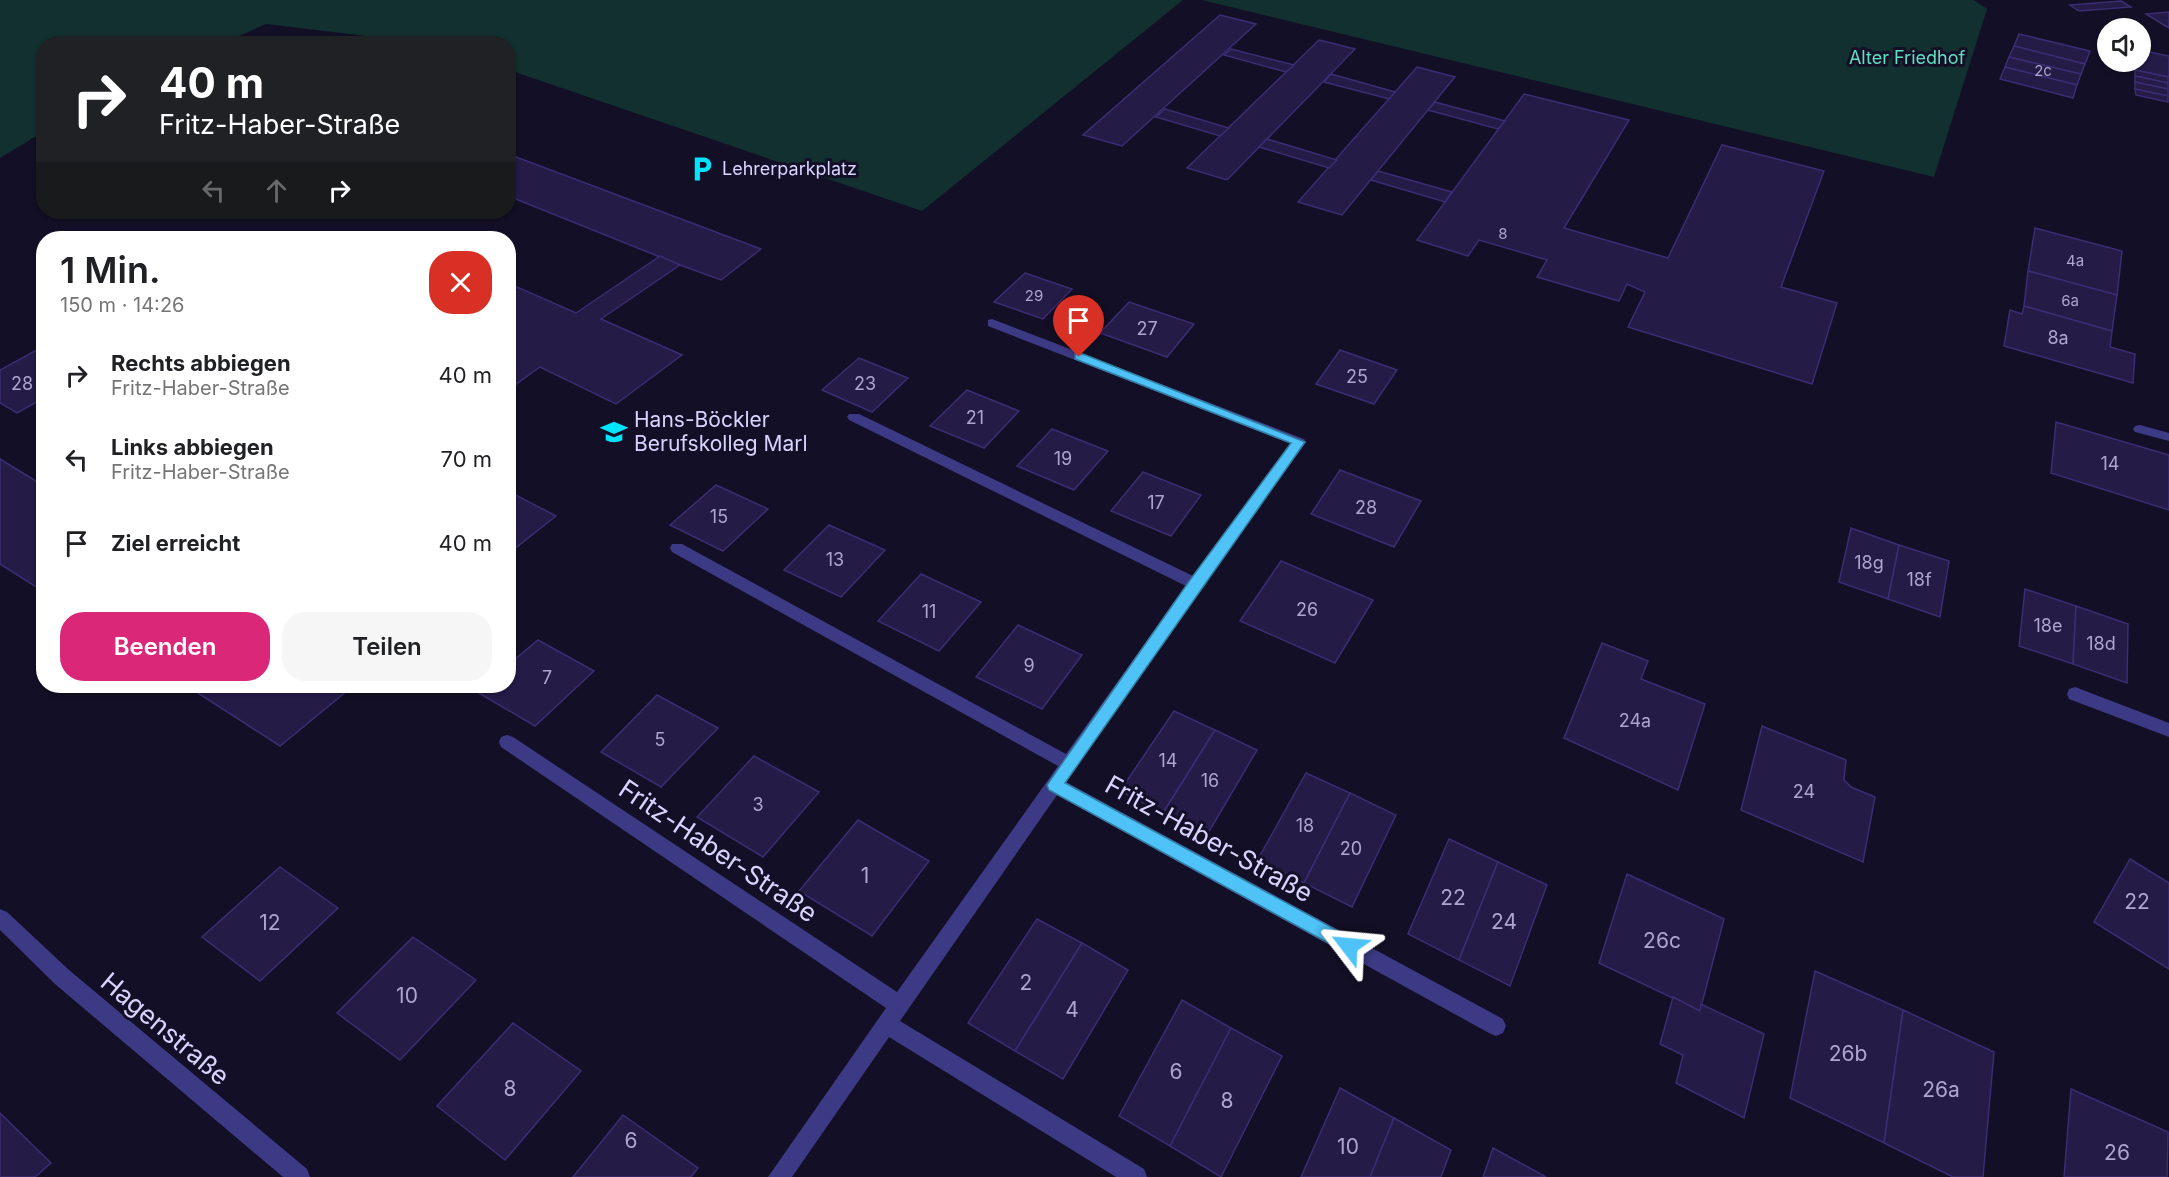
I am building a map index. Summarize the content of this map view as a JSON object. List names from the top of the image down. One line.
{"streets":{"street":["Fritz-Haber-Straße","Hagenstraße"]},"parks":["Alter Friedhof"],"places":{"parking":["Lehrerparkplatz"],"school or university":["Hans-Böckler Berufskolleg Marl"]},"house_numbers":["2c","8","4a","29","6a","27","8a","25","28","23","21","19","14","17","28","15","13","18g","18f","26","11","18e","18d","9","7","24a","5","14","16","24","3","18","20","1","22","22","24","12","26c","2","10","4","26b","6","8","26a","8","6","10","26"],"page":{"turn":["40 m","Fritz-Haber-Straße"],"heading":["1 Min.","150 m · 14:26"],"list":[{"name":"Rechts abbiegen","note":"Fritz-Haber-Straße","value":"40 m"},{"name":"Links abbiegen","note":"Fritz-Haber-Straße","value":"70 m"},{"name":"Ziel erreicht","value":"40 m"}],"buttons":["Beenden","Teilen"]}}
